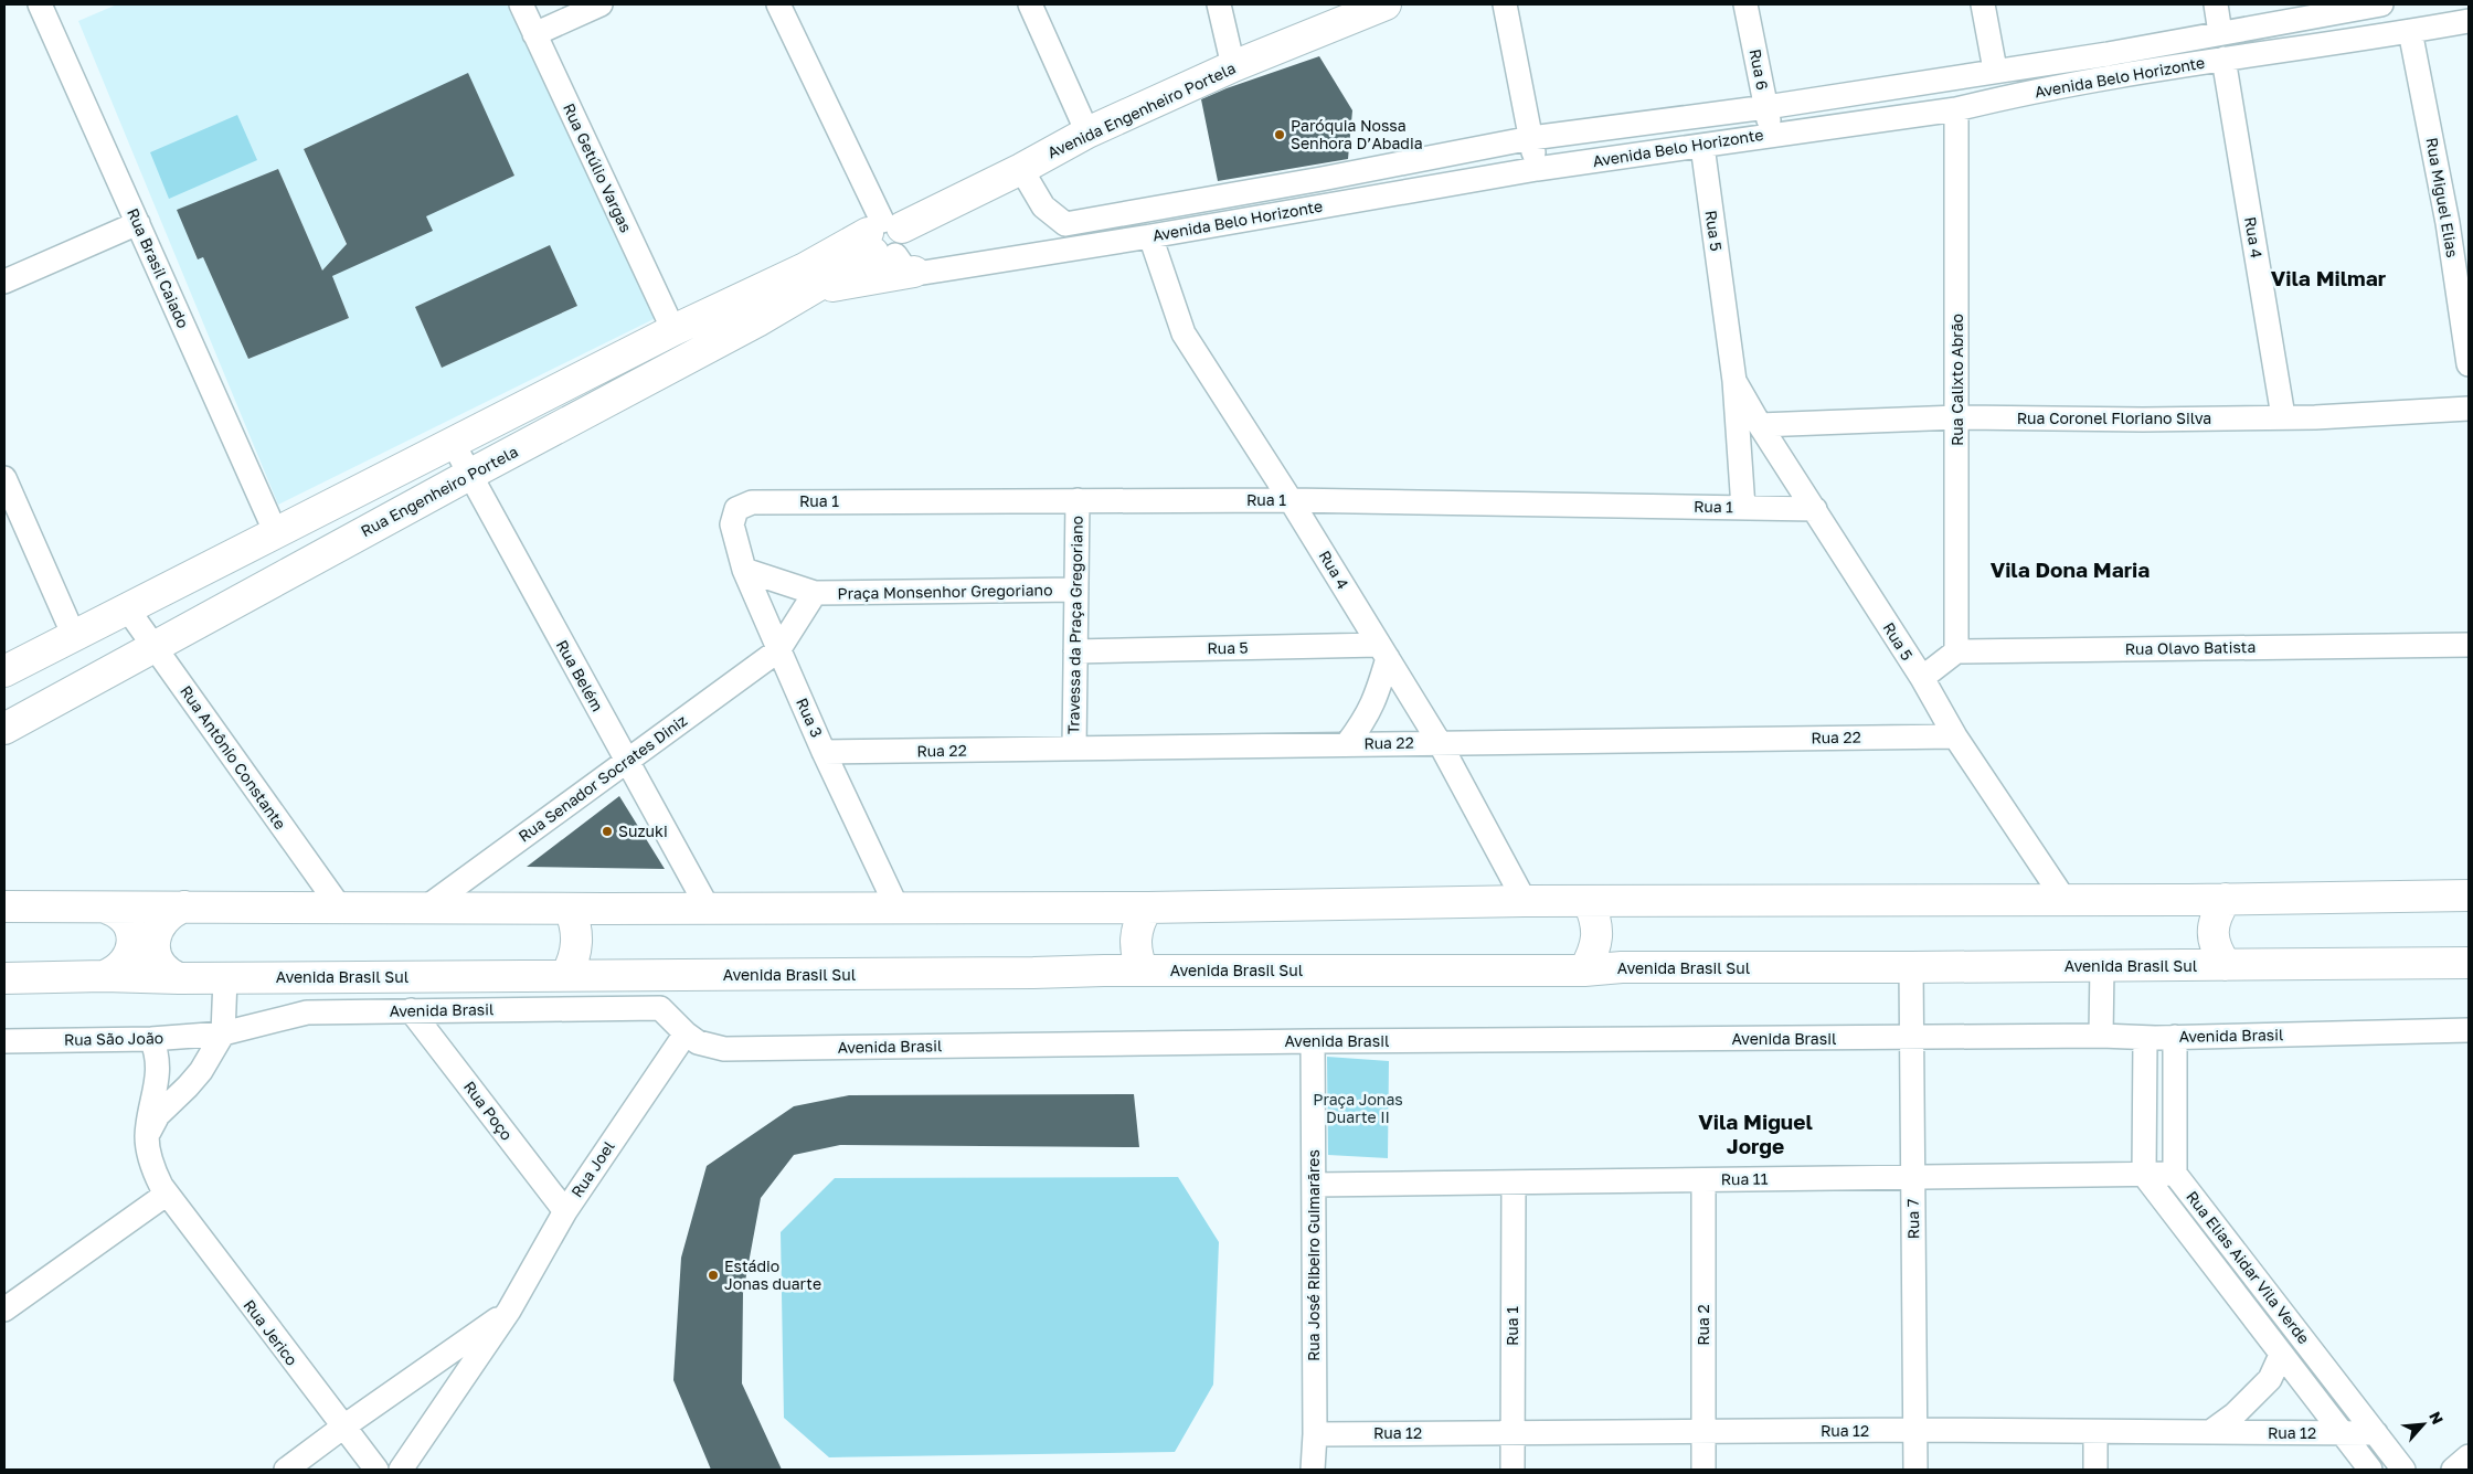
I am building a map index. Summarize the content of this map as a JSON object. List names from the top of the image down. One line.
{"streets":{"main road":["Avenida Engenheiro Portela","Rua Engenheiro Portela","Avenida Brasil Sul"],"street":["Rua 6","Avenida Belo Horizonte","Rua Getúlio Vargas","Rua Miguel Elias","Rua 5","Rua 4","Rua Brasil Caiado","Rua Calixto Abrão","Rua Coronel Floriano Silva","Rua 1","Praça Monsenhor Gregoriano","Travessa da Praça Gregoriano","Rua Olavo Batista","Rua Belém","Rua 3","Rua 22","Rua Antônio Constante","Rua Senador Socrates Diniz","Avenida Brasil","Rua São João","Rua Poço","Rua Joel","Rua 11","Rua 7","Rua José Ribeiro Guimarãres","Rua Elias Aidar Vila Verde","Rua 2","Rua Jerico","Rua 12"]},"crossings":[["Rua 6","Avenida Belo Horizonte"],["Avenida Belo Horizonte","Avenida Engenheiro Portela"],["Avenida Belo Horizonte","Rua Miguel Elias"],["Avenida Belo Horizonte","Rua 5"],["Avenida Belo Horizonte","Rua 4"],["Avenida Belo Horizonte","Rua Calixto Abrão"],["Avenida Belo Horizonte","Rua Engenheiro Portela"],["Avenida Engenheiro Portela","Rua Engenheiro Portela"],["Rua 5","Rua 4"],["Rua 5","Rua Coronel Floriano Silva"],["Rua 5","Rua 1"],["Rua 5","Travessa da Praça Gregoriano"],["Rua 5","Rua 22"],["Rua 4","Rua Coronel Floriano Silva"],["Rua 4","Rua 1"],["Rua 4","Rua 22"],["Rua Calixto Abrão","Rua Coronel Floriano Silva"],["Rua Calixto Abrão","Rua Olavo Batista"],["Rua Engenheiro Portela","Rua Belém"],["Rua Engenheiro Portela","Rua Antônio Constante"],["Rua 1","Travessa da Praça Gregoriano"],["Rua 1","Rua 3"],["Rua 1","Rua 11"],["Rua 1","Rua 12"],["Praça Monsenhor Gregoriano","Travessa da Praça Gregoriano"],["Praça Monsenhor Gregoriano","Rua 3"],["Praça Monsenhor Gregoriano","Rua Senador Socrates Diniz"],["Travessa da Praça Gregoriano","Rua 22"],["Rua Belém","Rua Senador Socrates Diniz"],["Rua 3","Rua 22"],["Rua 3","Rua Senador Socrates Diniz"],["Avenida Brasil Sul","Rua 7"],["Avenida Brasil","Rua São João"],["Avenida Brasil","Rua Poço"],["Avenida Brasil","Rua Joel"],["Avenida Brasil","Rua 7"],["Avenida Brasil","Rua José Ribeiro Guimarãres"],["Rua Poço","Rua Joel"],["Rua Joel","Rua Jerico"],["Rua 11","Rua 7"],["Rua 11","Rua José Ribeiro Guimarãres"],["Rua 11","Rua Elias Aidar Vila Verde"],["Rua 11","Rua 2"],["Rua 7","Rua 12"],["Rua José Ribeiro Guimarãres","Rua 12"],["Rua Elias Aidar Vila Verde","Rua 12"],["Rua 2","Rua 12"]],"districts":["Vila Milmar","Vila Dona Maria","Vila Miguel Jorge"],"parks":["Praça Jonas Duarte II"],"places":["Paróquia Nossa Senhora D’Abadia","Suzuki","Estádio Jonas duarte"],"north":"top right"}
